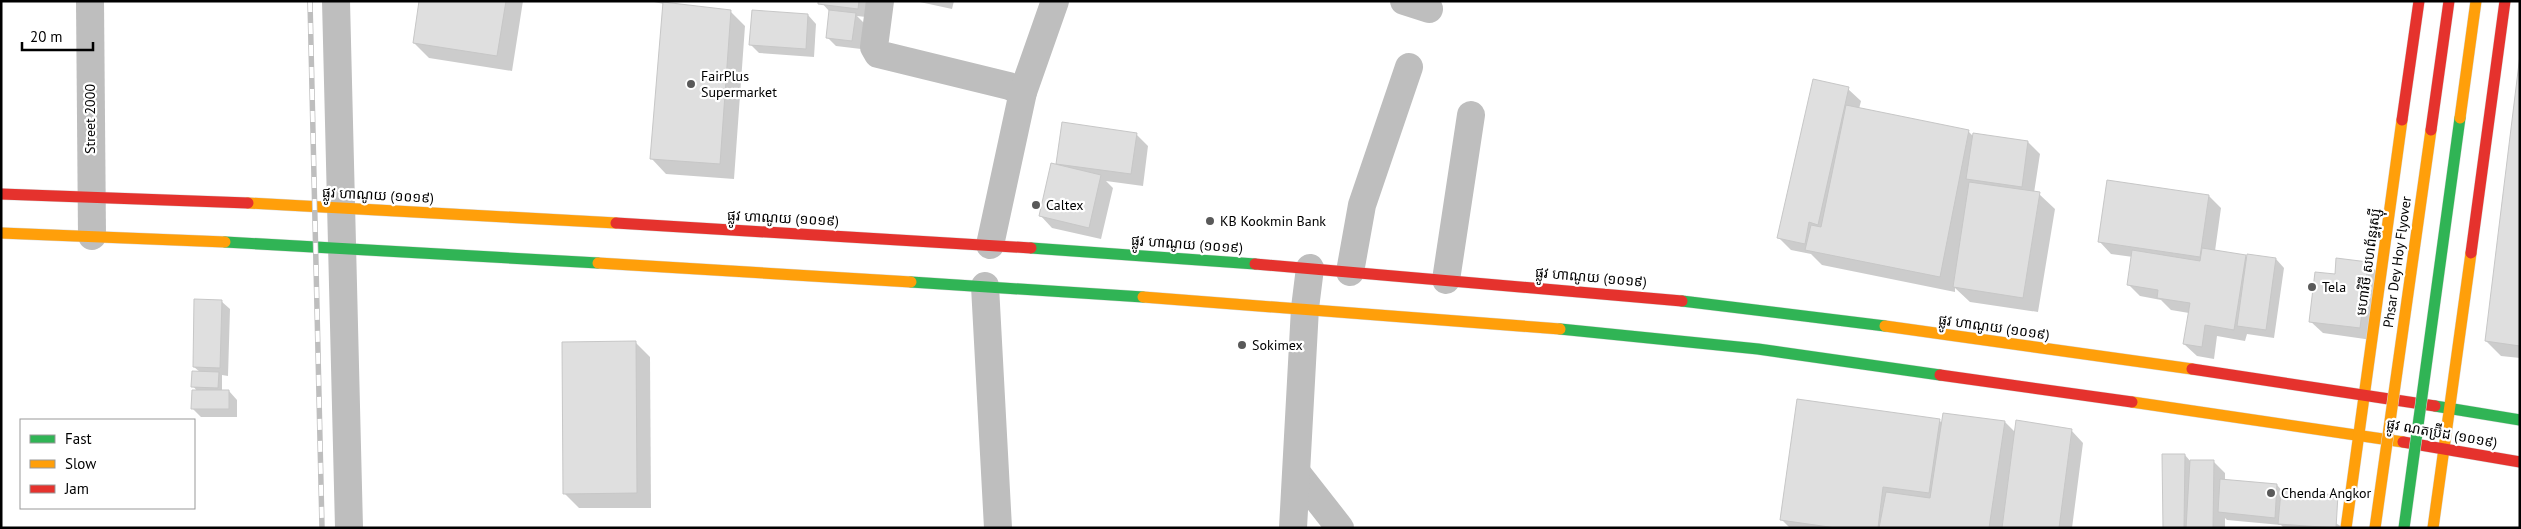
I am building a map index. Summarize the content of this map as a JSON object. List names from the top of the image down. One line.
{"streets":{"main road":["ផ្លូវ ហាណូយ (១០១៩)","មហាវិថី សហព័ន្ធរុស្ស៊ី","Phsar Dey Hoy Flyover","ផ្លូវ ណតប្រ៊ីដ (១០១៩)"],"street":["Street 2000"]},"crossings":[["Street 2000","ផ្លូវ ហាណូយ (១០១៩)"],["ផ្លូវ ហាណូយ (១០១៩)","មហាវិថី សហព័ន្ធរុស្ស៊ី"],["ផ្លូវ ហាណូយ (១០១៩)","ផ្លូវ ណតប្រ៊ីដ (១០១៩)"],["មហាវិថី សហព័ន្ធរុស្ស៊ី","ផ្លូវ ណតប្រ៊ីដ (១០១៩)"]],"places":["FairPlus Supermarket","Caltex","KB Kookmin Bank","Tela","Sokimex","Chenda Angkor"],"legend":["Fast","Slow","Jam"],"scale_bar":"20 m"}
